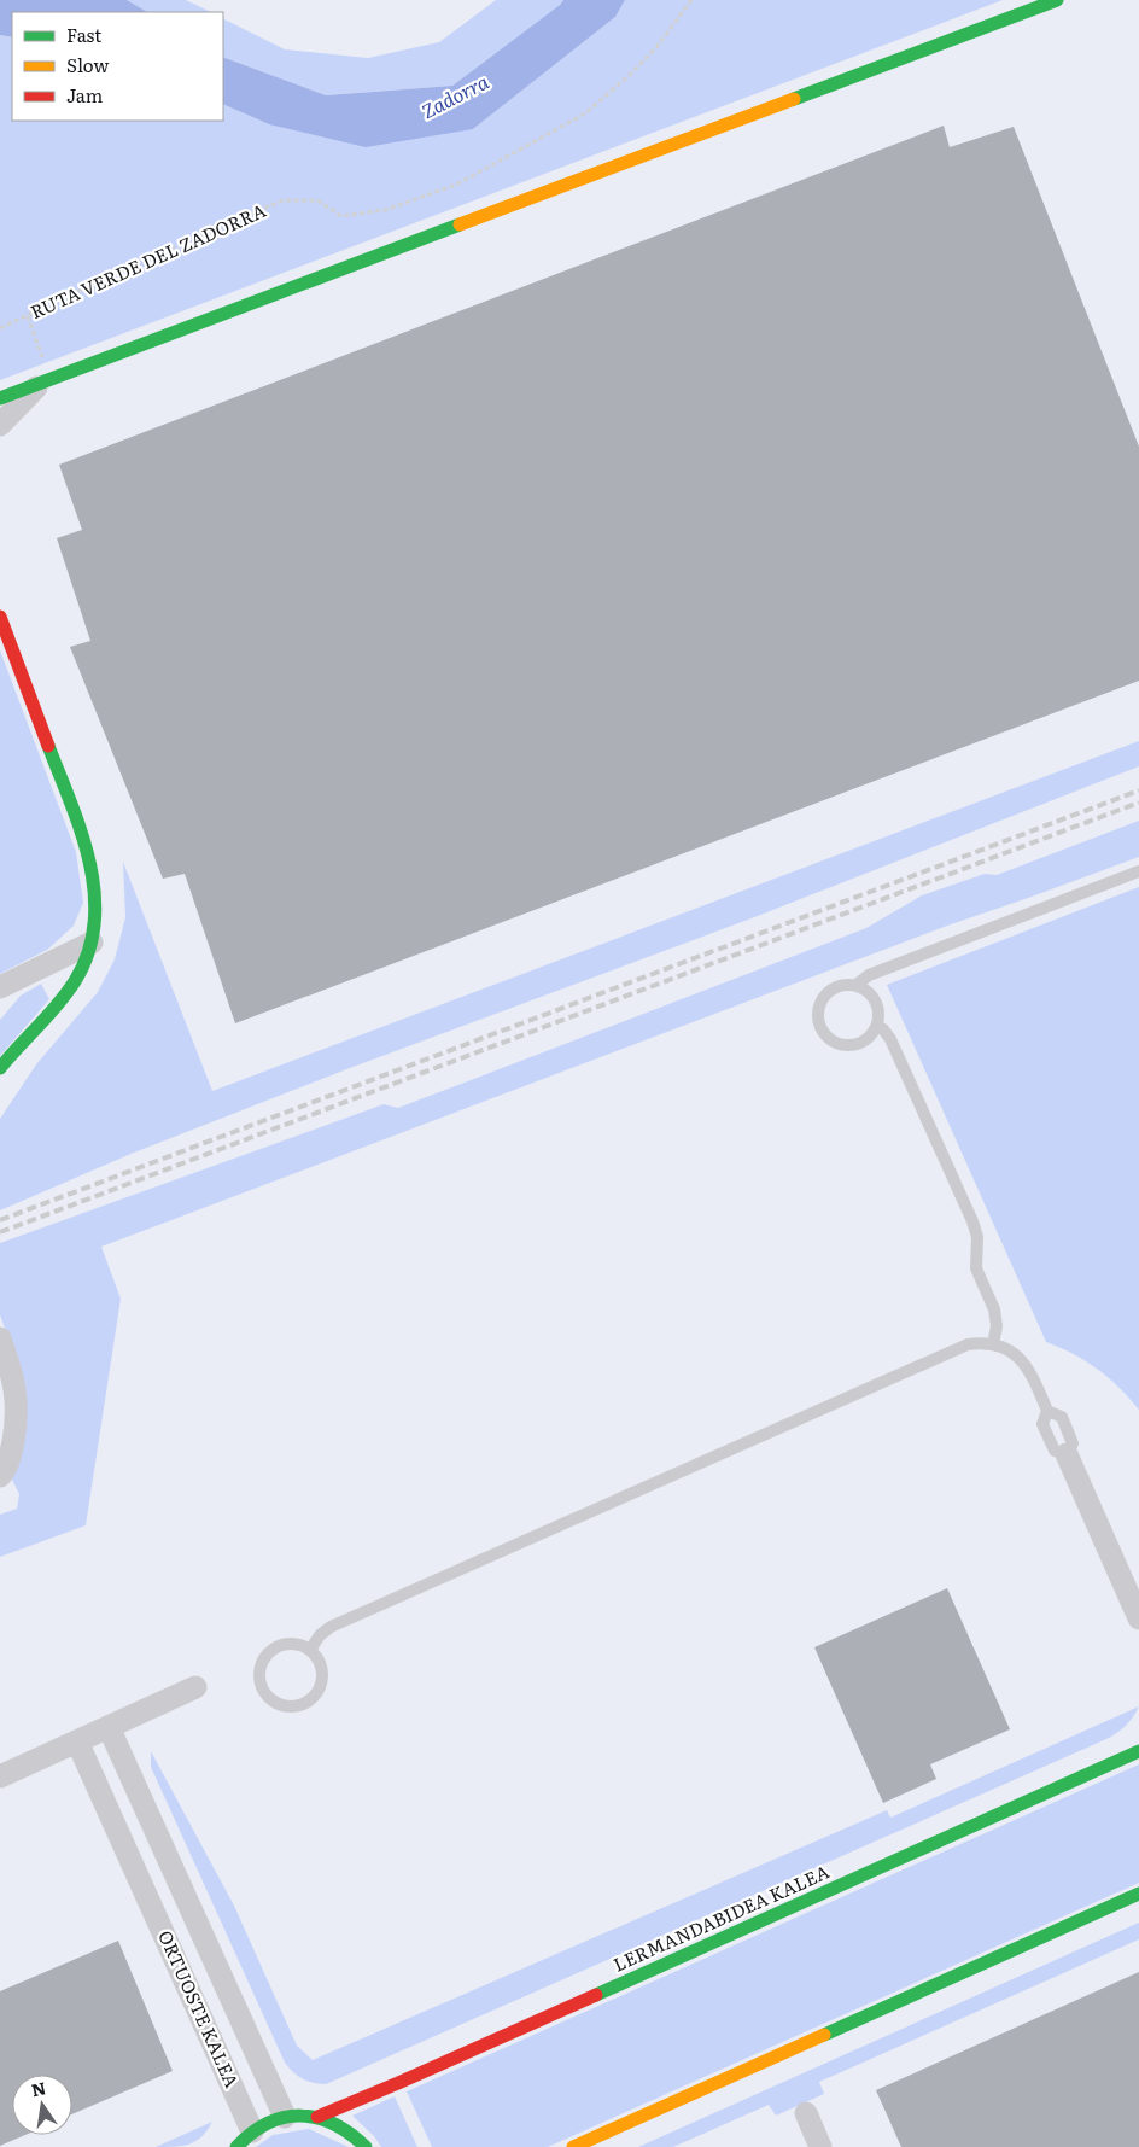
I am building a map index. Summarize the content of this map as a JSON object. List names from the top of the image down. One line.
{"streets":{"street":["LERMANDABIDEA KALEA","ORTUOSTE KALEA"],"path":["RUTA VERDE DEL ZADORRA"]},"water":["Zadorra"],"legend":["Fast","Slow","Jam"],"north":"top"}
